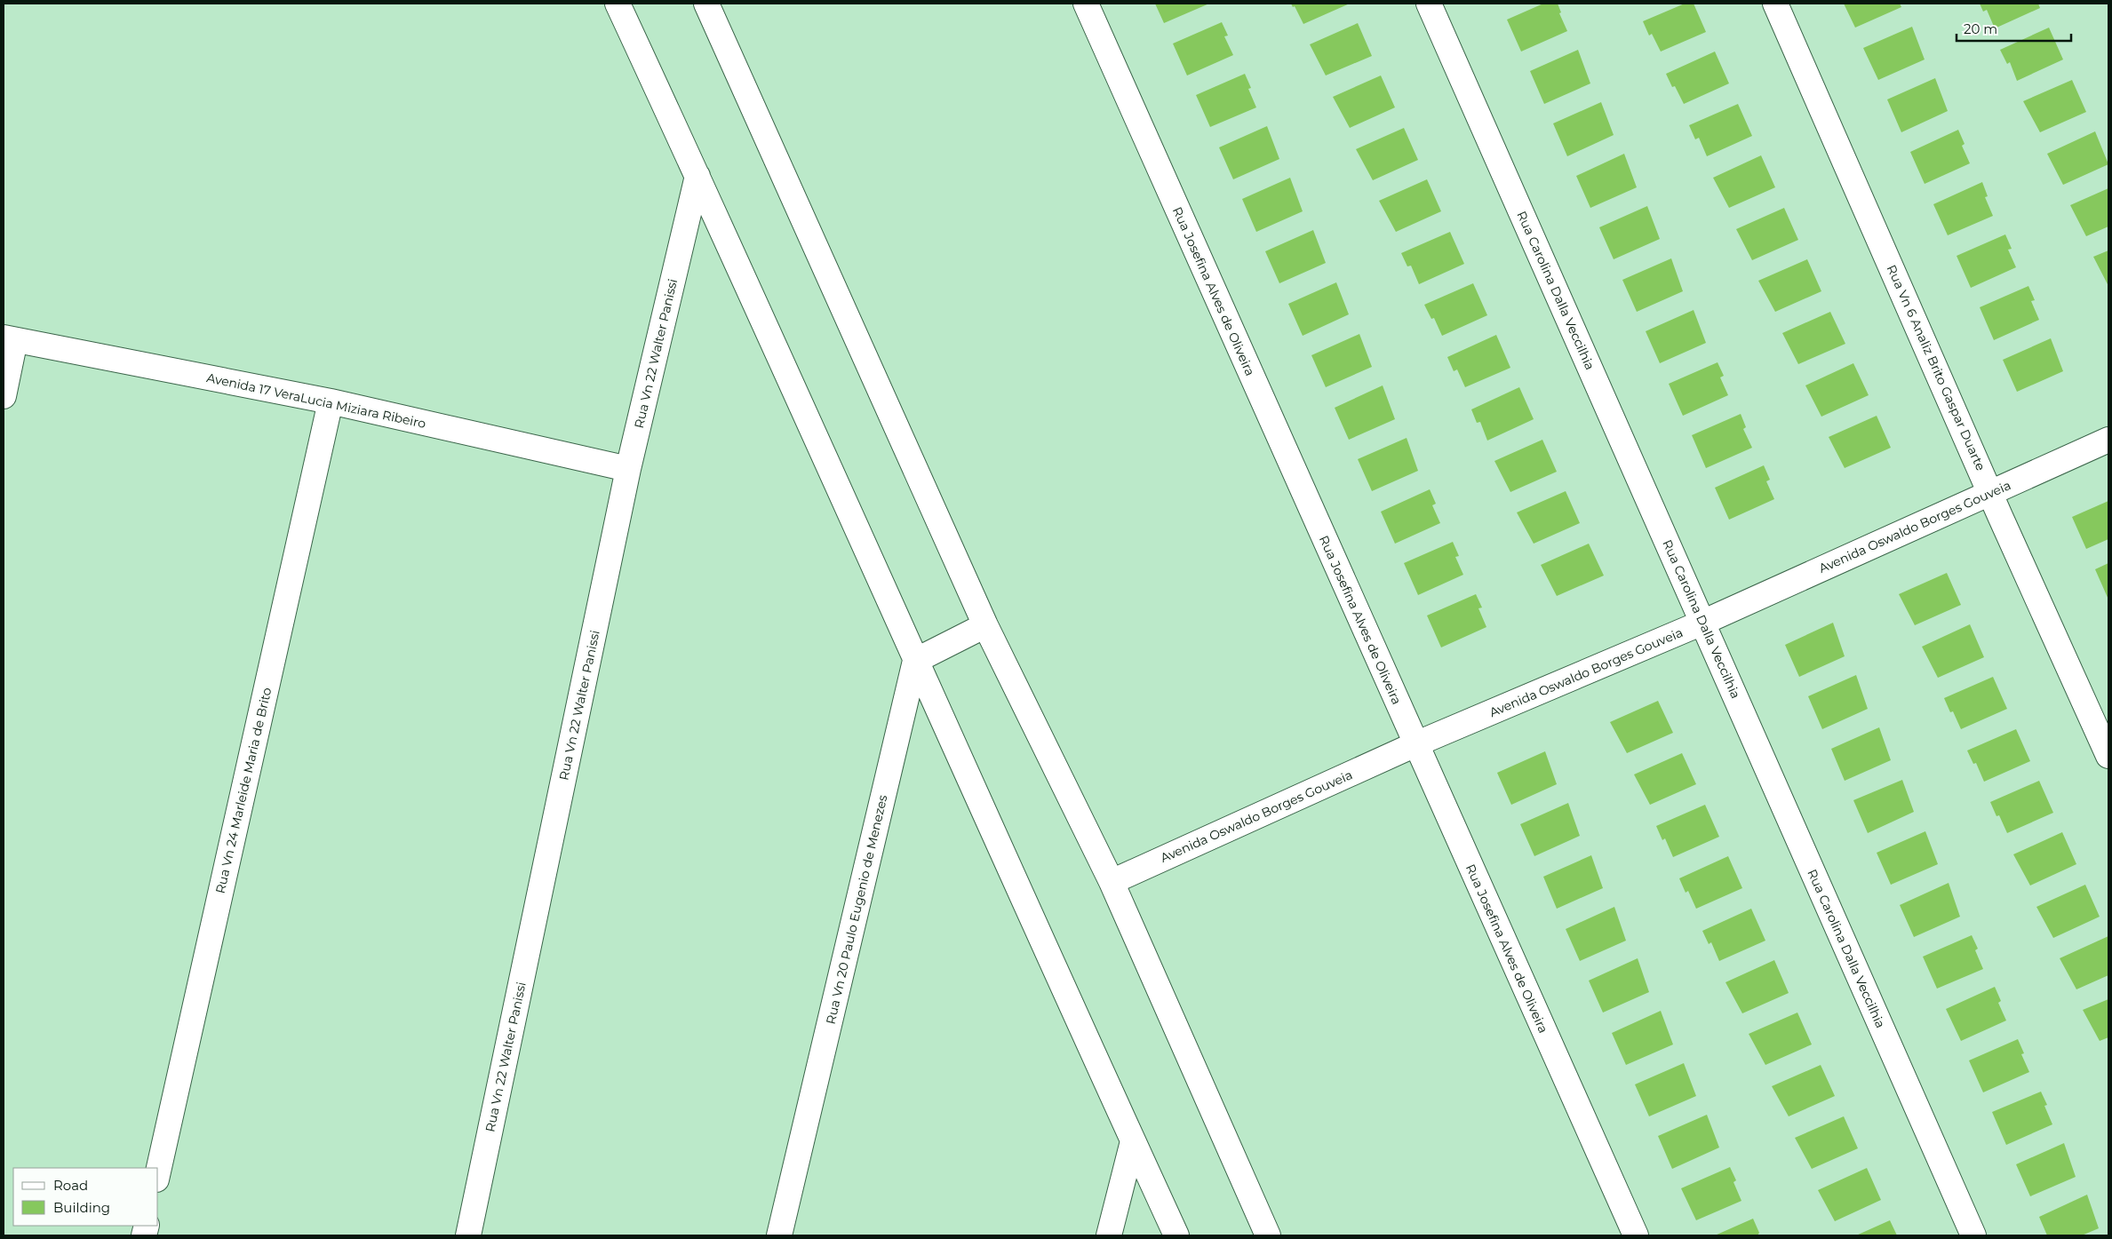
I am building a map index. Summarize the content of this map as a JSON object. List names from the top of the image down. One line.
{"streets":{"street":["Rua Carolina Dalla Veccilhia","Rua Josefina Alves de Oliveira","Rua Vn 22 Walter Panissi","Rua Vn 6 Analiz Brito Gaspar Duarte","Avenida 17 VeraLucia Miziara Ribeiro","Avenida Oswaldo Borges Gouveia","Rua Vn 24 Marleide Maria de Brito","Rua Vn 20 Paulo Eugenio de Menezes"]},"crossings":[["Rua Carolina Dalla Veccilhia","Avenida Oswaldo Borges Gouveia"],["Rua Josefina Alves de Oliveira","Avenida Oswaldo Borges Gouveia"],["Rua Vn 22 Walter Panissi","Avenida 17 VeraLucia Miziara Ribeiro"],["Rua Vn 6 Analiz Brito Gaspar Duarte","Avenida Oswaldo Borges Gouveia"],["Avenida 17 VeraLucia Miziara Ribeiro","Rua Vn 24 Marleide Maria de Brito"]],"legend":["Road","Building"],"scale_bar":"20 m"}
